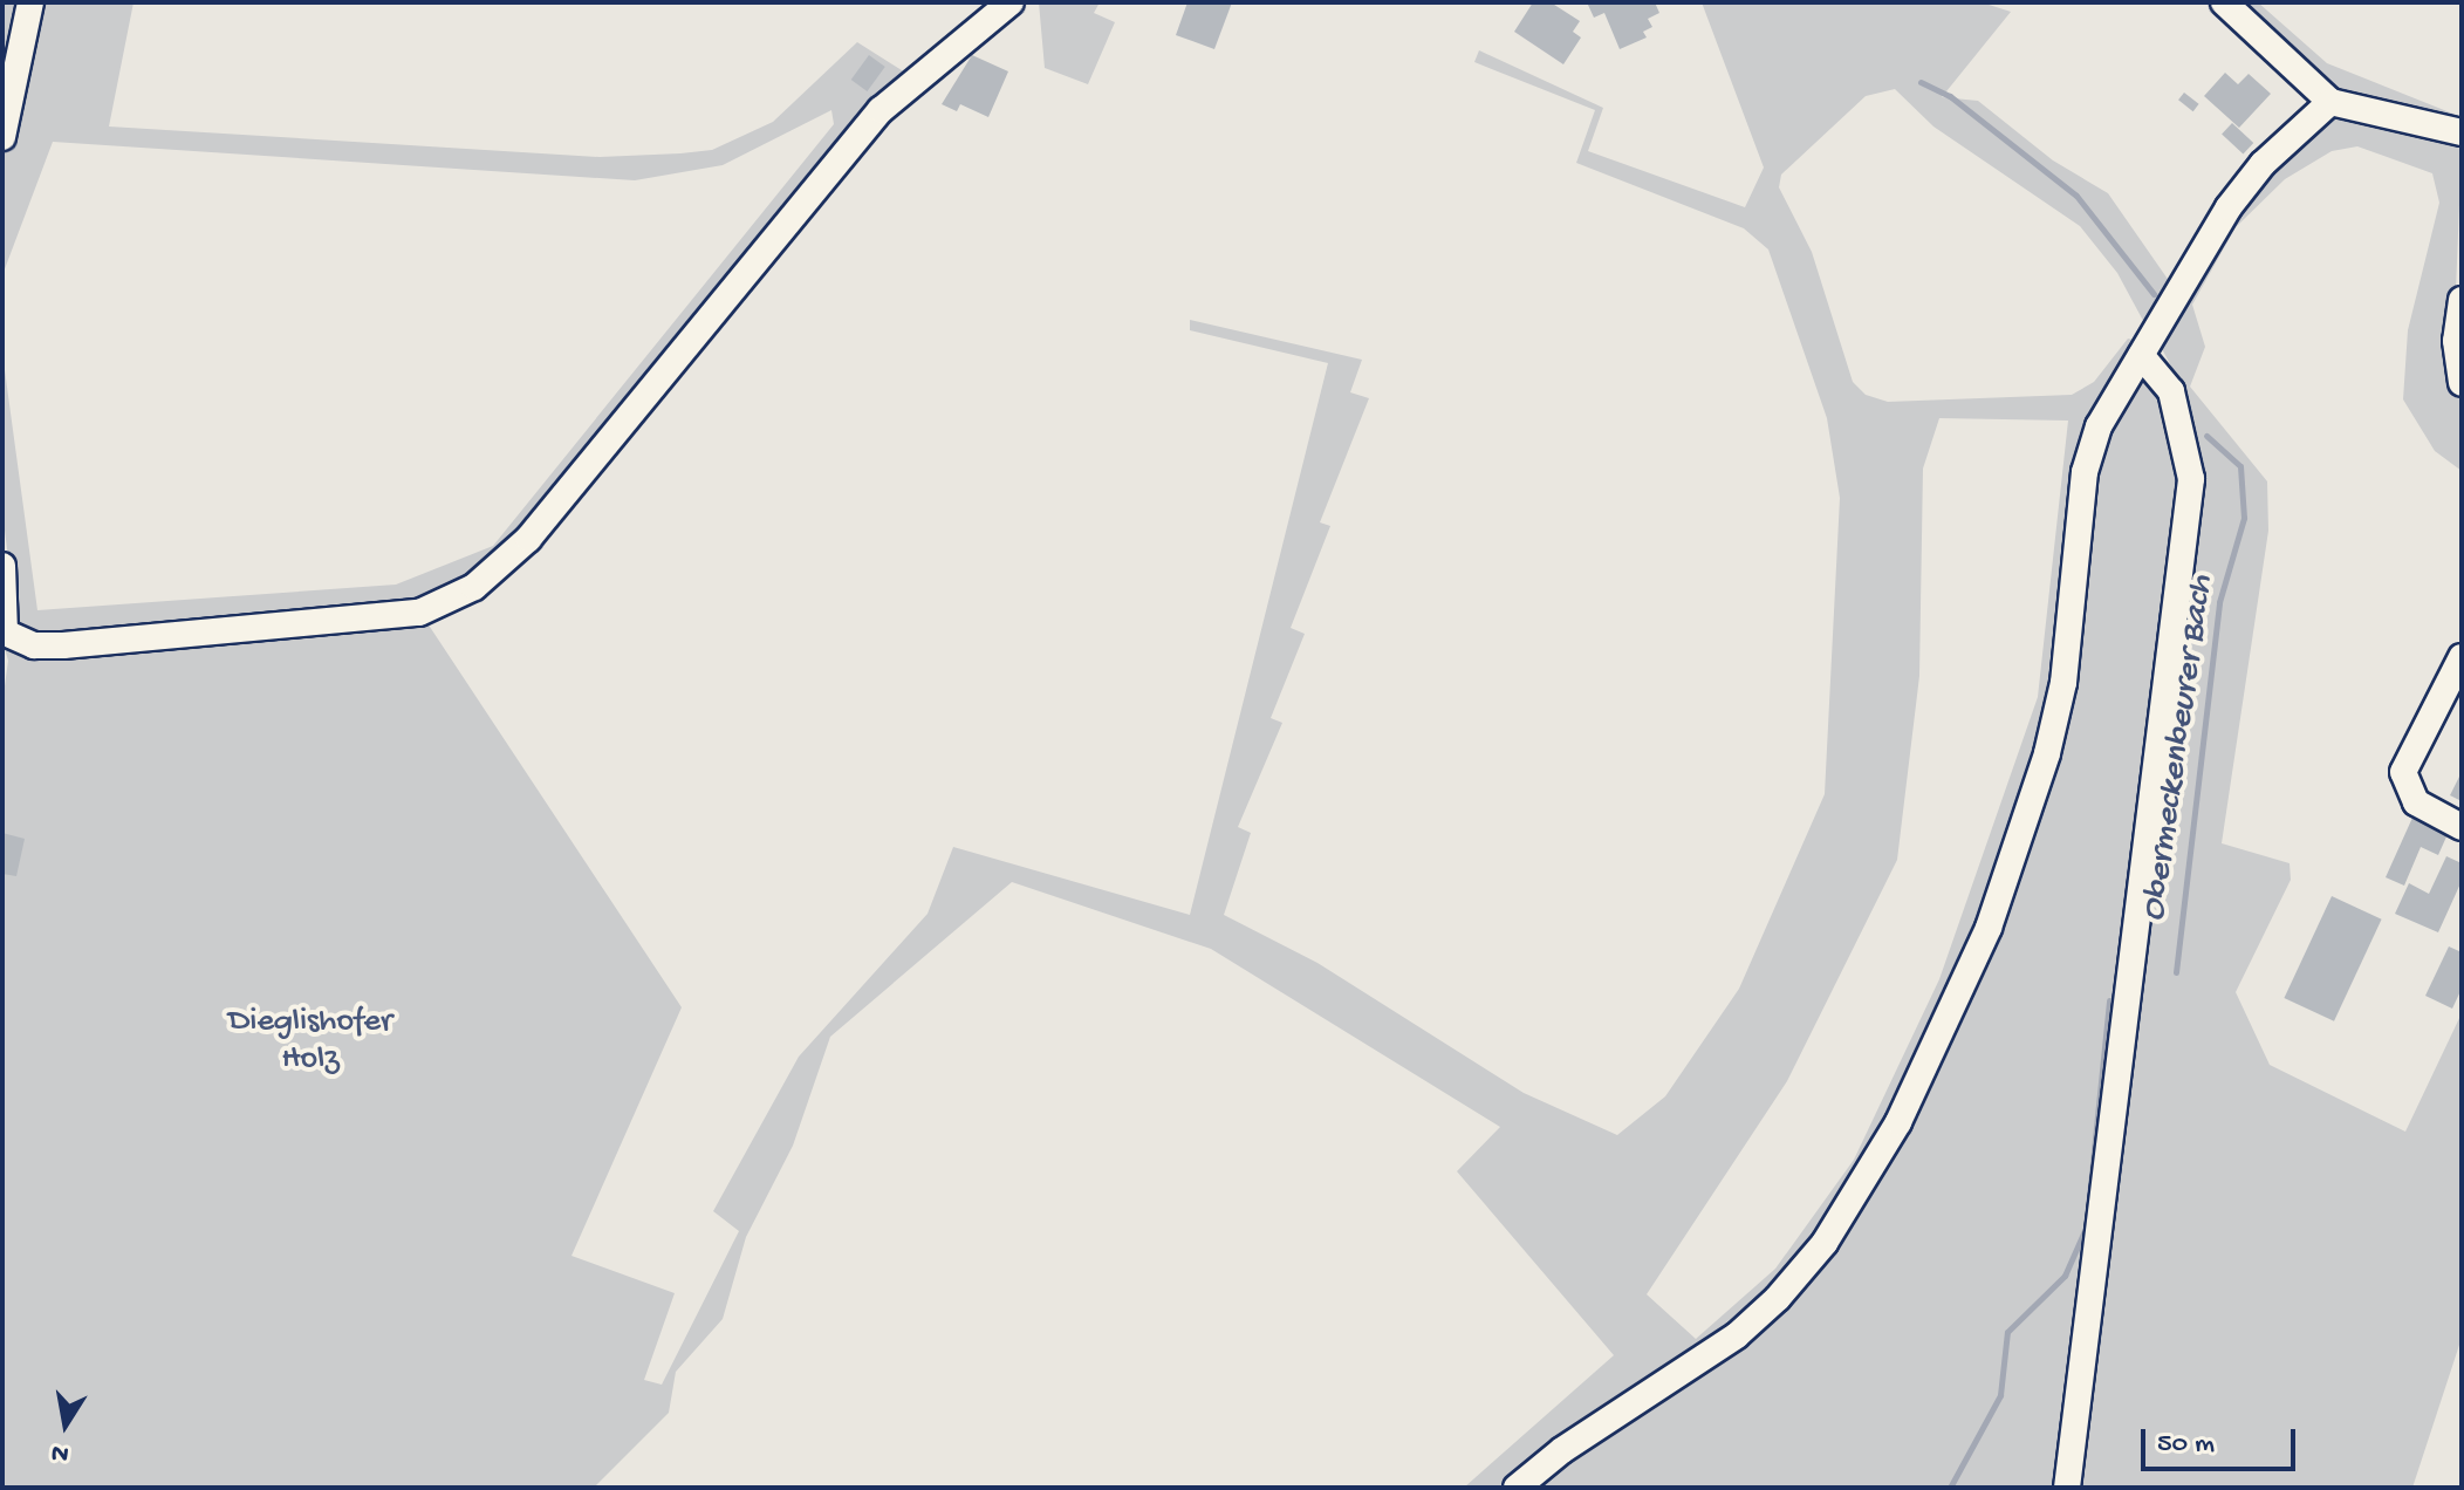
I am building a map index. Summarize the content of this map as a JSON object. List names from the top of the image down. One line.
{"water":["Obermeckenbeurer Bach"],"parks":["Dieglishofer Holz"],"scale_bar":"50 m","north":"bottom"}
